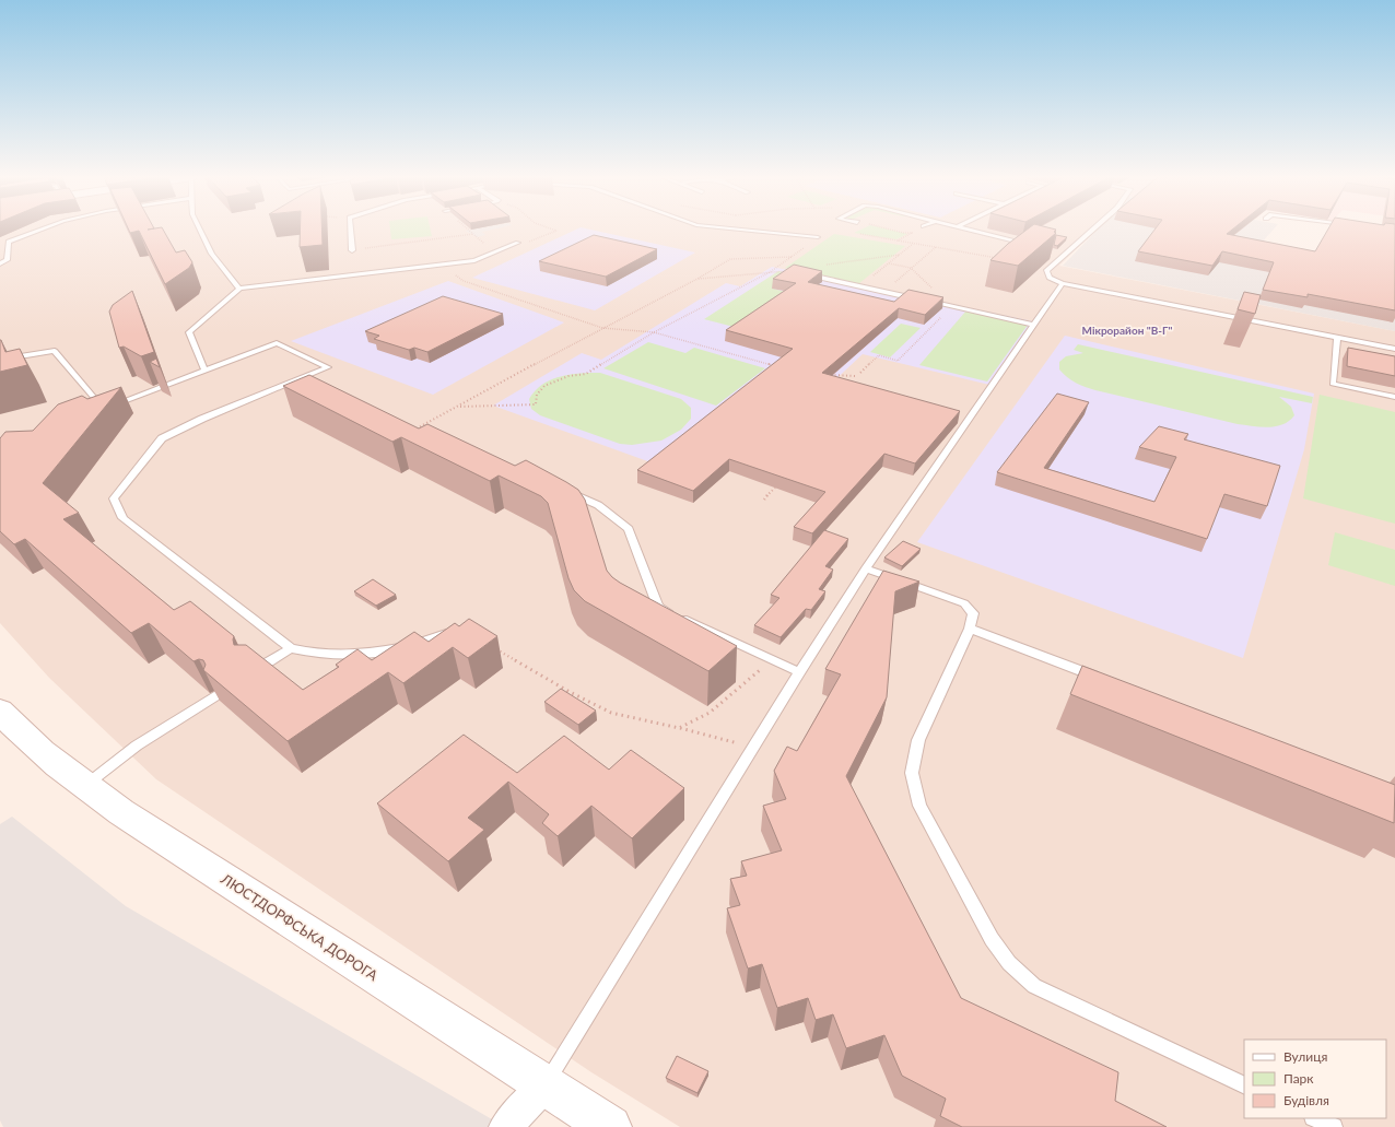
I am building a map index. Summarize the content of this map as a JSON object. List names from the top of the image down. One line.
{"streets":{"main road":["ЛЮСТДОРФСЬКА ДОРОГА"]},"districts":["Мікрорайон \"В-Г\""],"legend":["Вулиця","Парк","Будівля"]}
